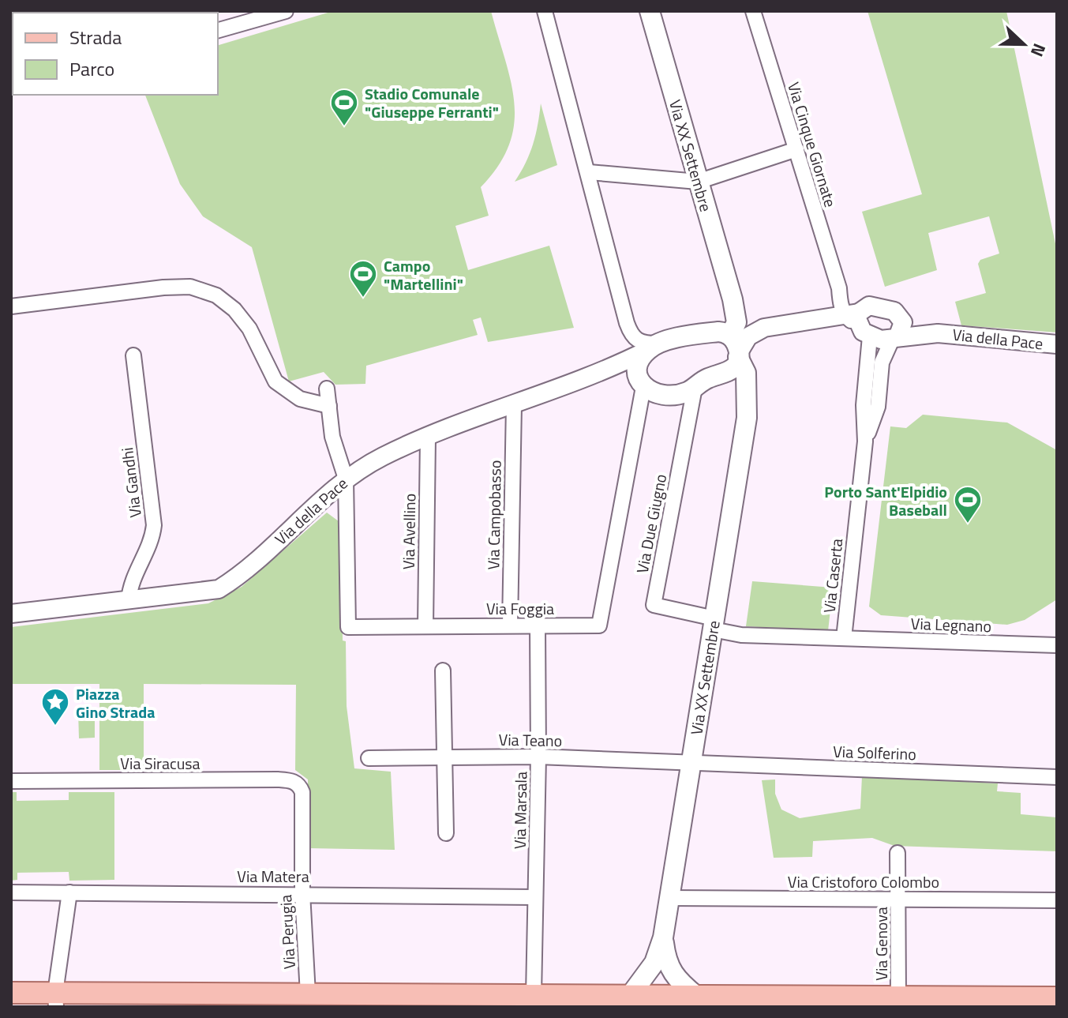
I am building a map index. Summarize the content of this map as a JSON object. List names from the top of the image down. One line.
{"streets":{"main road":["Via XX Settembre"],"street":["Via Cinque Giornate","Via della Pace","Via Gandhi","Via Campobasso","Via Due Giugno","Via Avellino","Via Caserta","Via Foggia","Via Legnano","Via Teano","Via Solferino","Via Siracusa","Via Marsala","Via Matera","Via Cristoforo Colombo","Via Perugia","Via Genova"]},"crossings":[["Via Cinque Giornate","Via della Pace"],["Via Cinque Giornate","Via Caserta"],["Via XX Settembre","Via Due Giugno"],["Via XX Settembre","Via Legnano"],["Via XX Settembre","Via Teano"],["Via XX Settembre","Via Solferino"],["Via XX Settembre","Via Cristoforo Colombo"],["Via della Pace","Via Gandhi"],["Via della Pace","Via Campobasso"],["Via della Pace","Via Avellino"],["Via della Pace","Via Caserta"],["Via della Pace","Via Foggia"],["Via Campobasso","Via Foggia"],["Via Due Giugno","Via Legnano"],["Via Avellino","Via Foggia"],["Via Caserta","Via Legnano"],["Via Foggia","Via Marsala"],["Via Teano","Via Solferino"],["Via Teano","Via Marsala"],["Via Siracusa","Via Perugia"],["Via Marsala","Via Matera"],["Via Matera","Via Perugia"],["Via Cristoforo Colombo","Via Genova"]],"places":{"sports":["Stadio Comunale \"Giuseppe Ferranti\"","Campo \"Martellini\"","Porto Sant'Elpidio Baseball"],"place":["Piazza Gino Strada"]},"legend":["Strada","Parco"],"north":"right"}
